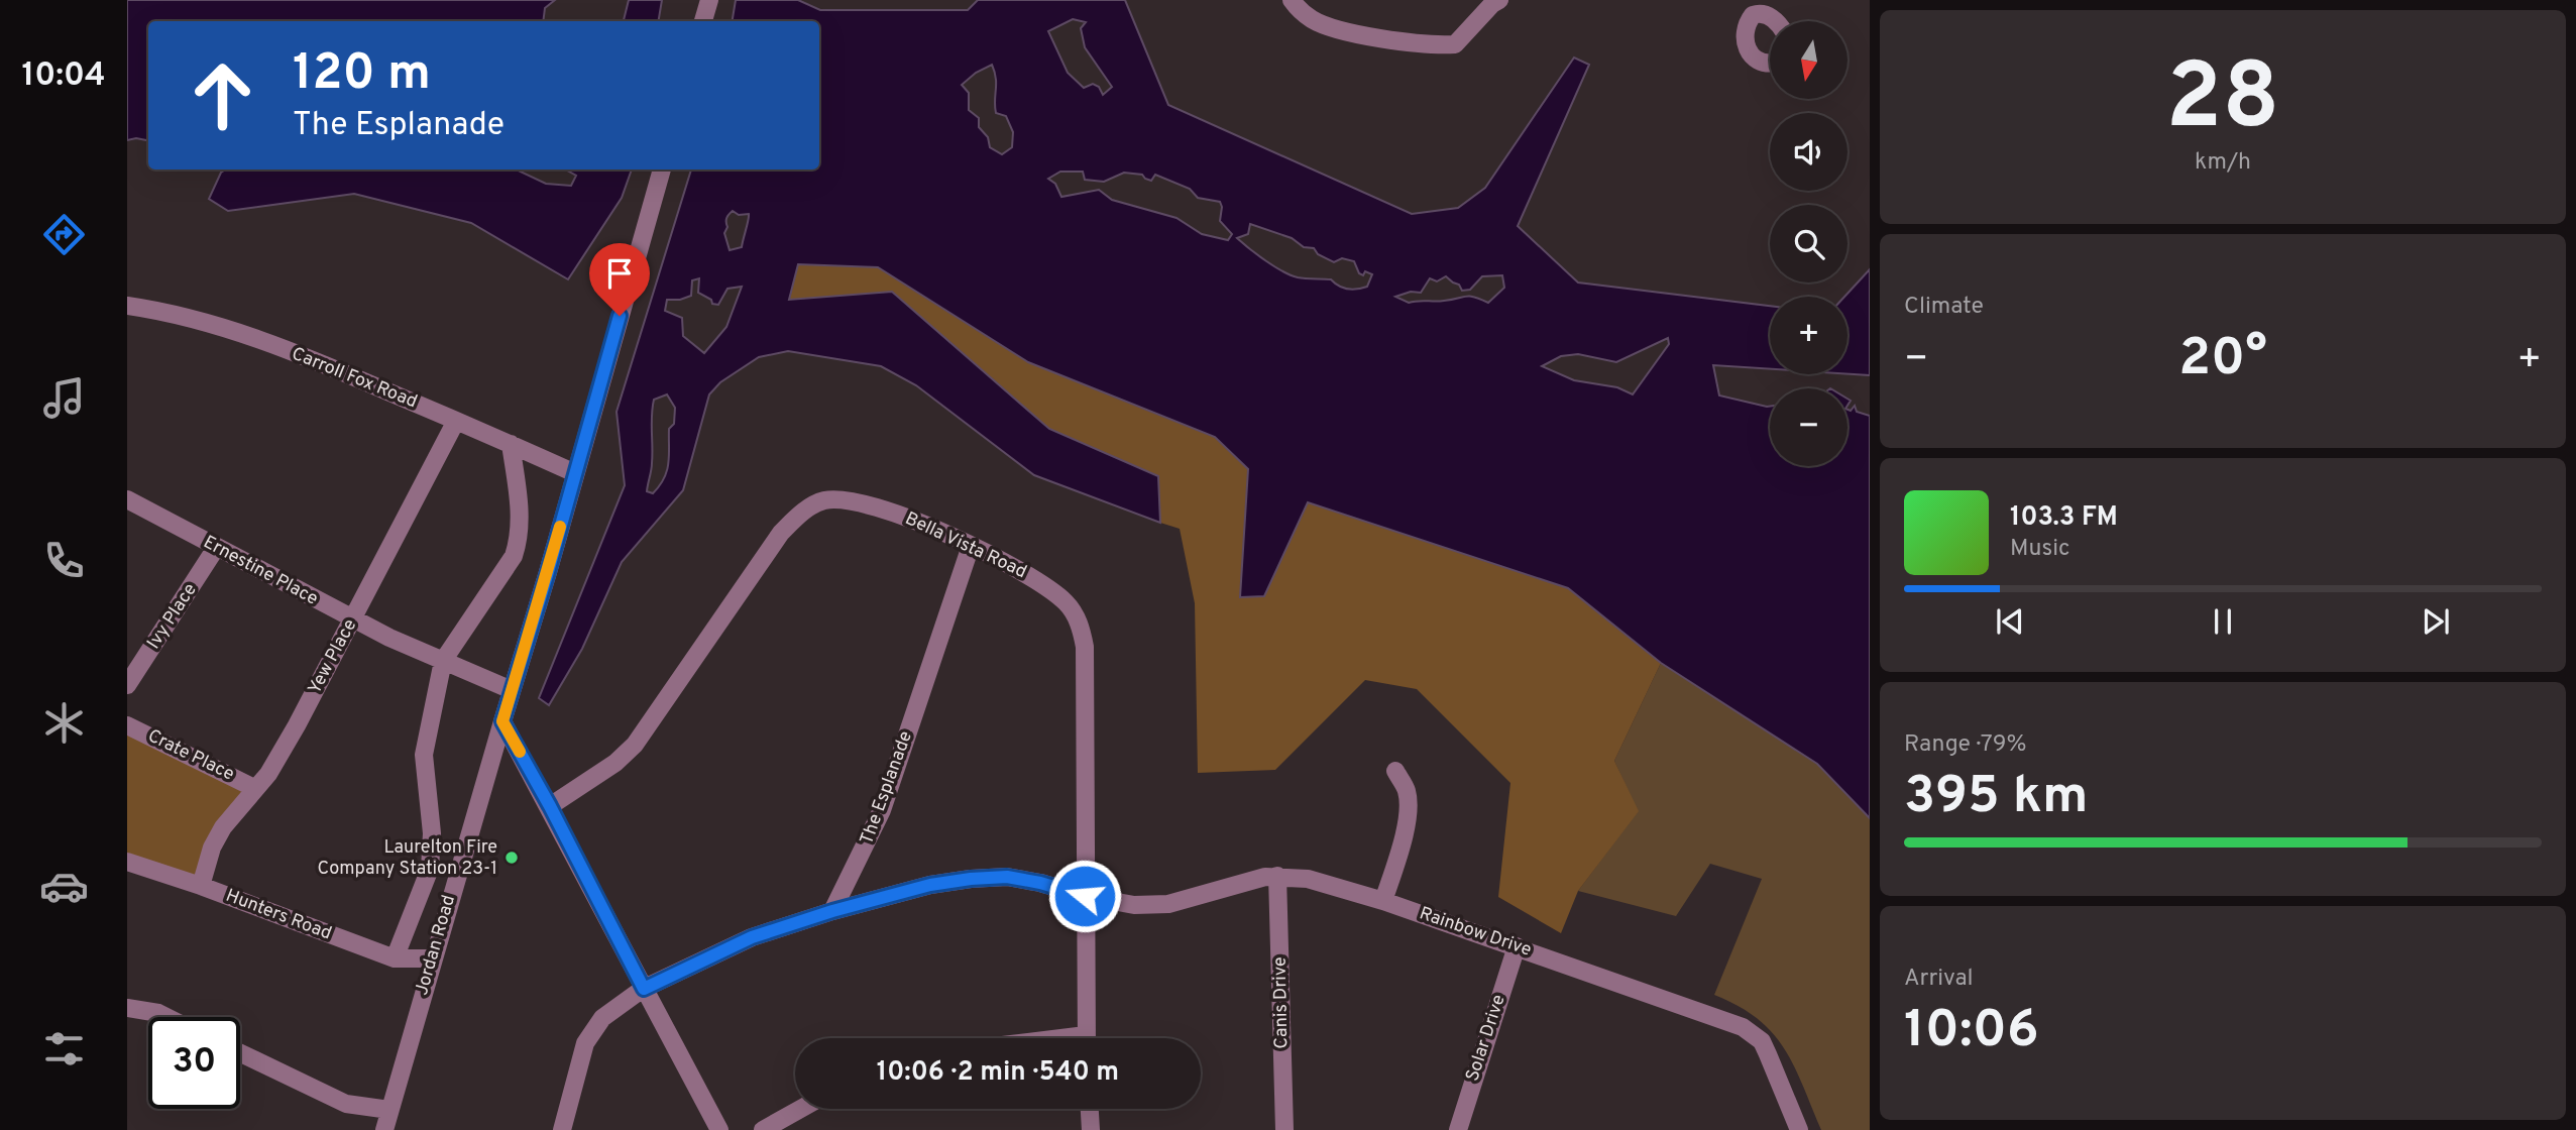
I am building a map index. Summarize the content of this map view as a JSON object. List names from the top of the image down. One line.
{"streets":{"street":["Carroll Fox Road","Bella Vista Road","Ernestine Place","Ivy Place","Yew Place","Crate Place","The Esplanade","Hunters Road","Rainbow Drive","Jordan Road","Canis Drive","Solar Drive"]},"crossings":[["Carroll Fox Road","Yew Place"],["Carroll Fox Road","Jordan Road"],["Bella Vista Road","The Esplanade"],["Bella Vista Road","Rainbow Drive"],["Ernestine Place","Ivy Place"],["Ernestine Place","Yew Place"],["Ernestine Place","Jordan Road"],["Yew Place","Crate Place"],["Yew Place","Hunters Road"],["The Esplanade","Rainbow Drive"],["Hunters Road","Jordan Road"],["Rainbow Drive","Canis Drive"],["Rainbow Drive","Solar Drive"]],"places":["Laurelton Fire Company Station 23-1"],"north":"bottom","page":{"tabs":"10:04","tile":[["28","km/h"],"Climate",["Range · 79%","395 km"],["Arrival","10:06"]],"map_buttons":["+","−"],"turn":["120 m","The Esplanade"],"heat":["−","20°","+"],"song":["103.3 FM","Music"],"limit":"30","trip":"10:06 · 2 min · 540 m"}}
